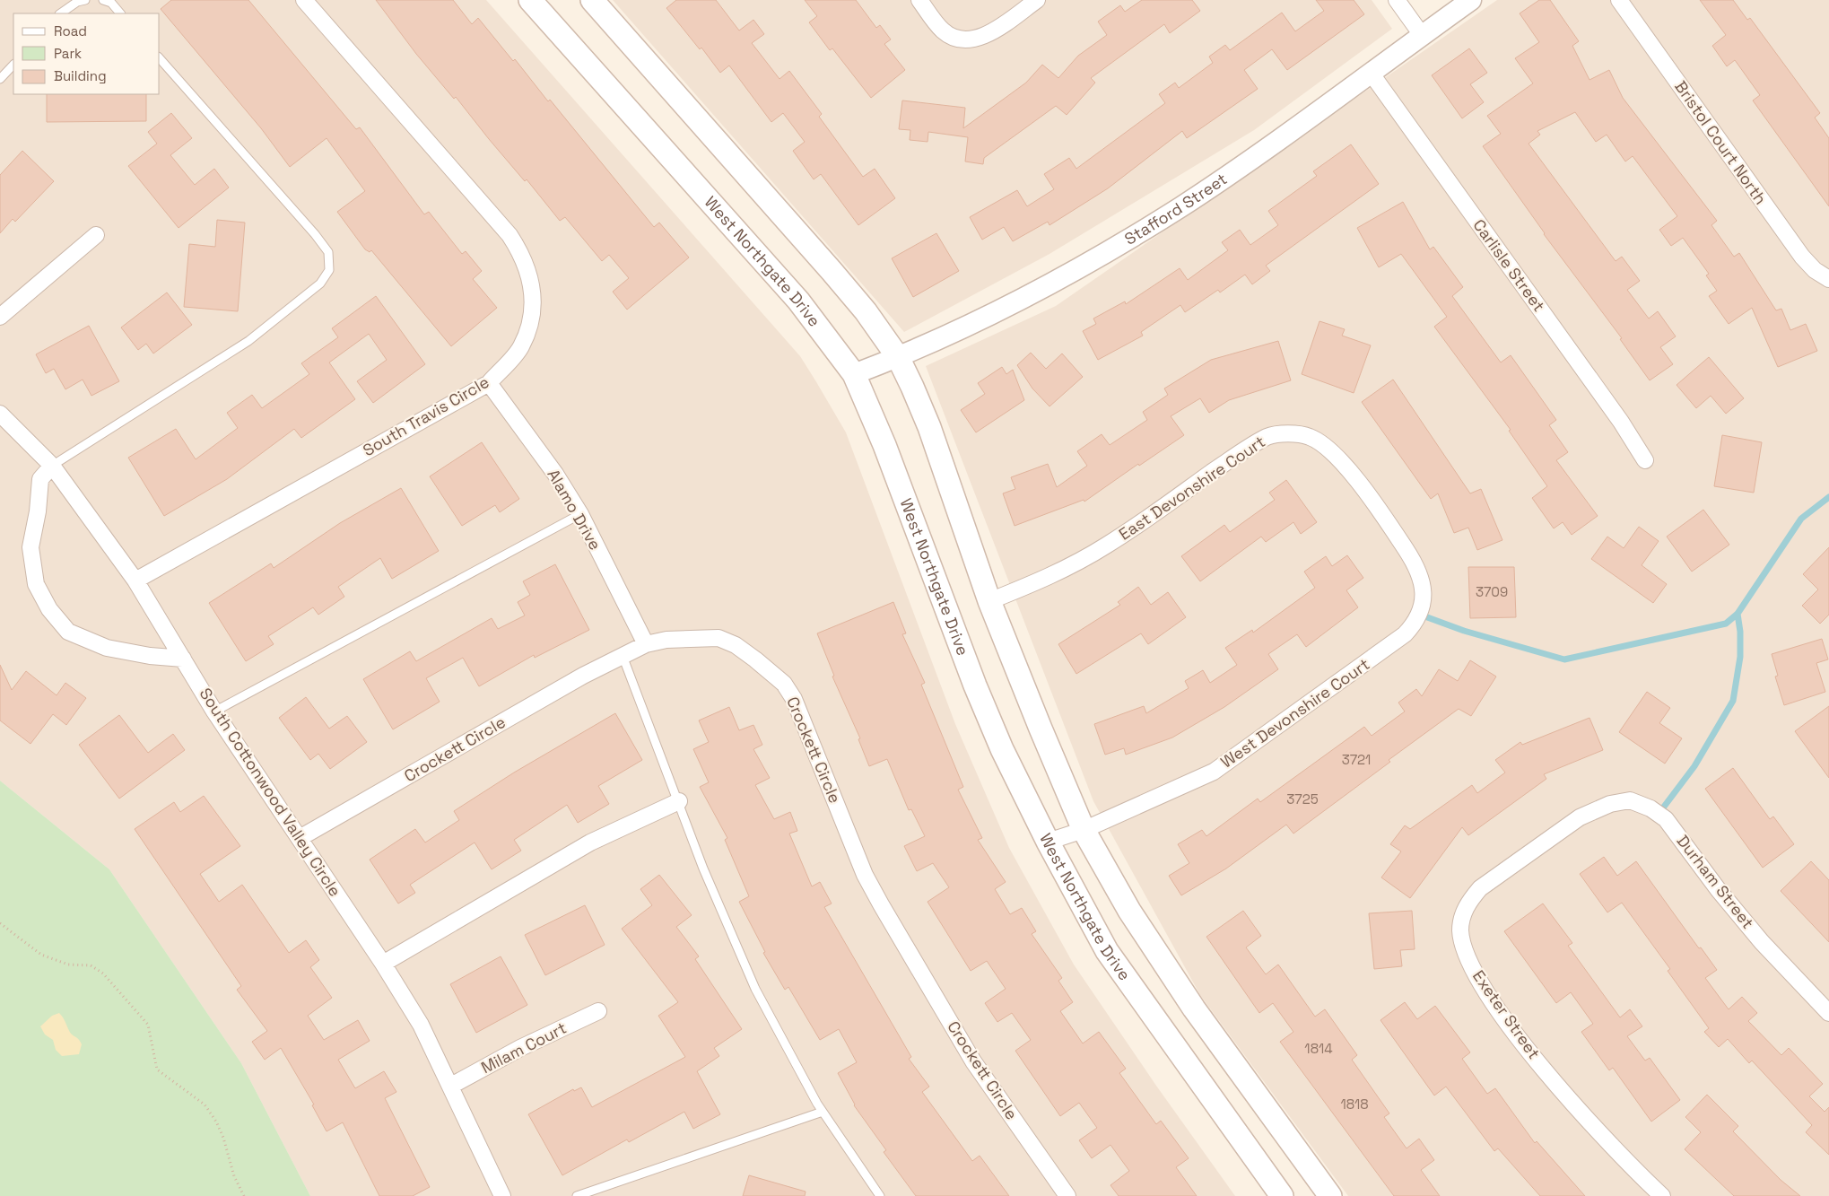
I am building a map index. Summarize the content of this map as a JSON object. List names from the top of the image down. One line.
{"streets":{"main road":["West Northgate Drive"],"street":["Bristol Court North","Stafford Street","Carlisle Street","South Travis Circle","East Devonshire Court","Alamo Drive","West Devonshire Court","Crockett Circle","South Cottonwood Valley Circle","Durham Street","Exeter Street","Milam Court"]},"crossings":[["Stafford Street","West Northgate Drive"],["Stafford Street","Carlisle Street"],["West Northgate Drive","West Devonshire Court"],["South Travis Circle","Alamo Drive"],["South Travis Circle","South Cottonwood Valley Circle"],["East Devonshire Court","West Devonshire Court"],["Alamo Drive","Crockett Circle"],["Crockett Circle","South Cottonwood Valley Circle"],["South Cottonwood Valley Circle","Milam Court"],["Durham Street","Exeter Street"]],"house_numbers":["3709","3721","3725","1814","1818"],"legend":["Road","Park","Building"]}
